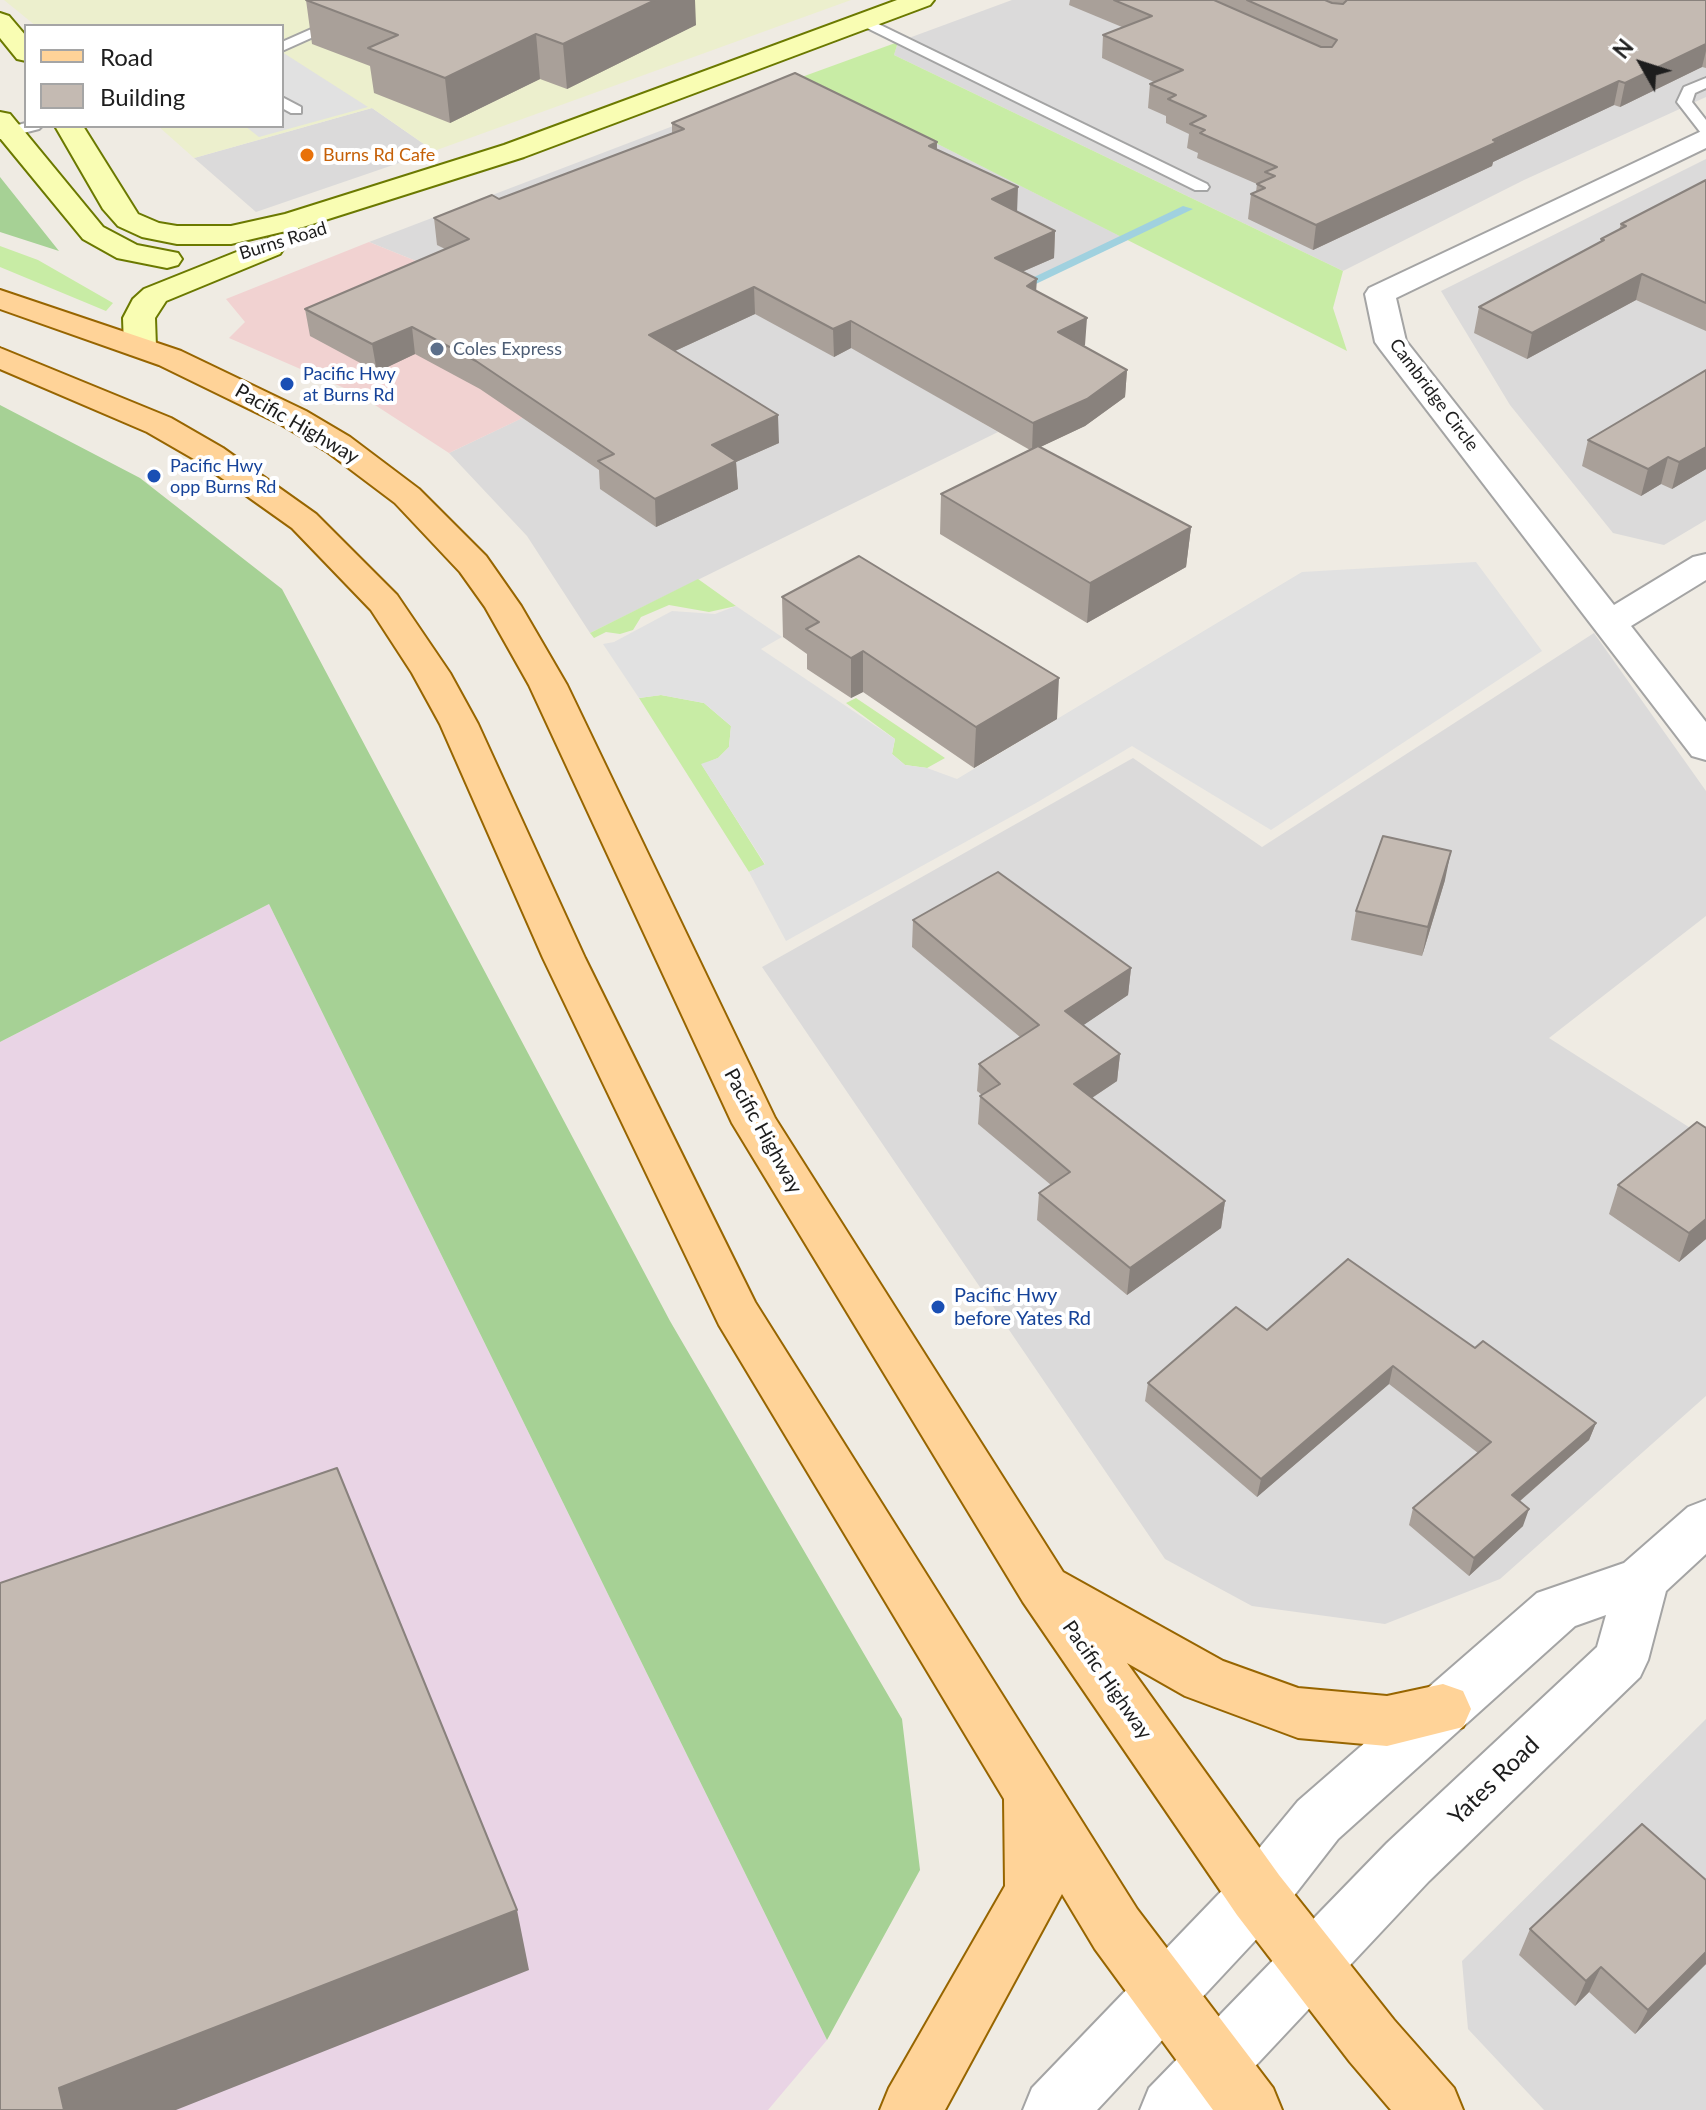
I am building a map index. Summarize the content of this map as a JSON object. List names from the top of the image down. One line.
{"streets":{"main road":["Pacific Highway"],"street":["Burns Road","Cambridge Circle","Yates Road"]},"crossings":[["Pacific Highway","Yates Road"]],"places":["Burns Rd Cafe","Coles Express","Pacific Hwy at Burns Rd","Pacific Hwy opp Burns Rd","Pacific Hwy before Yates Rd"],"legend":["Road","Building"],"north":"top left"}
